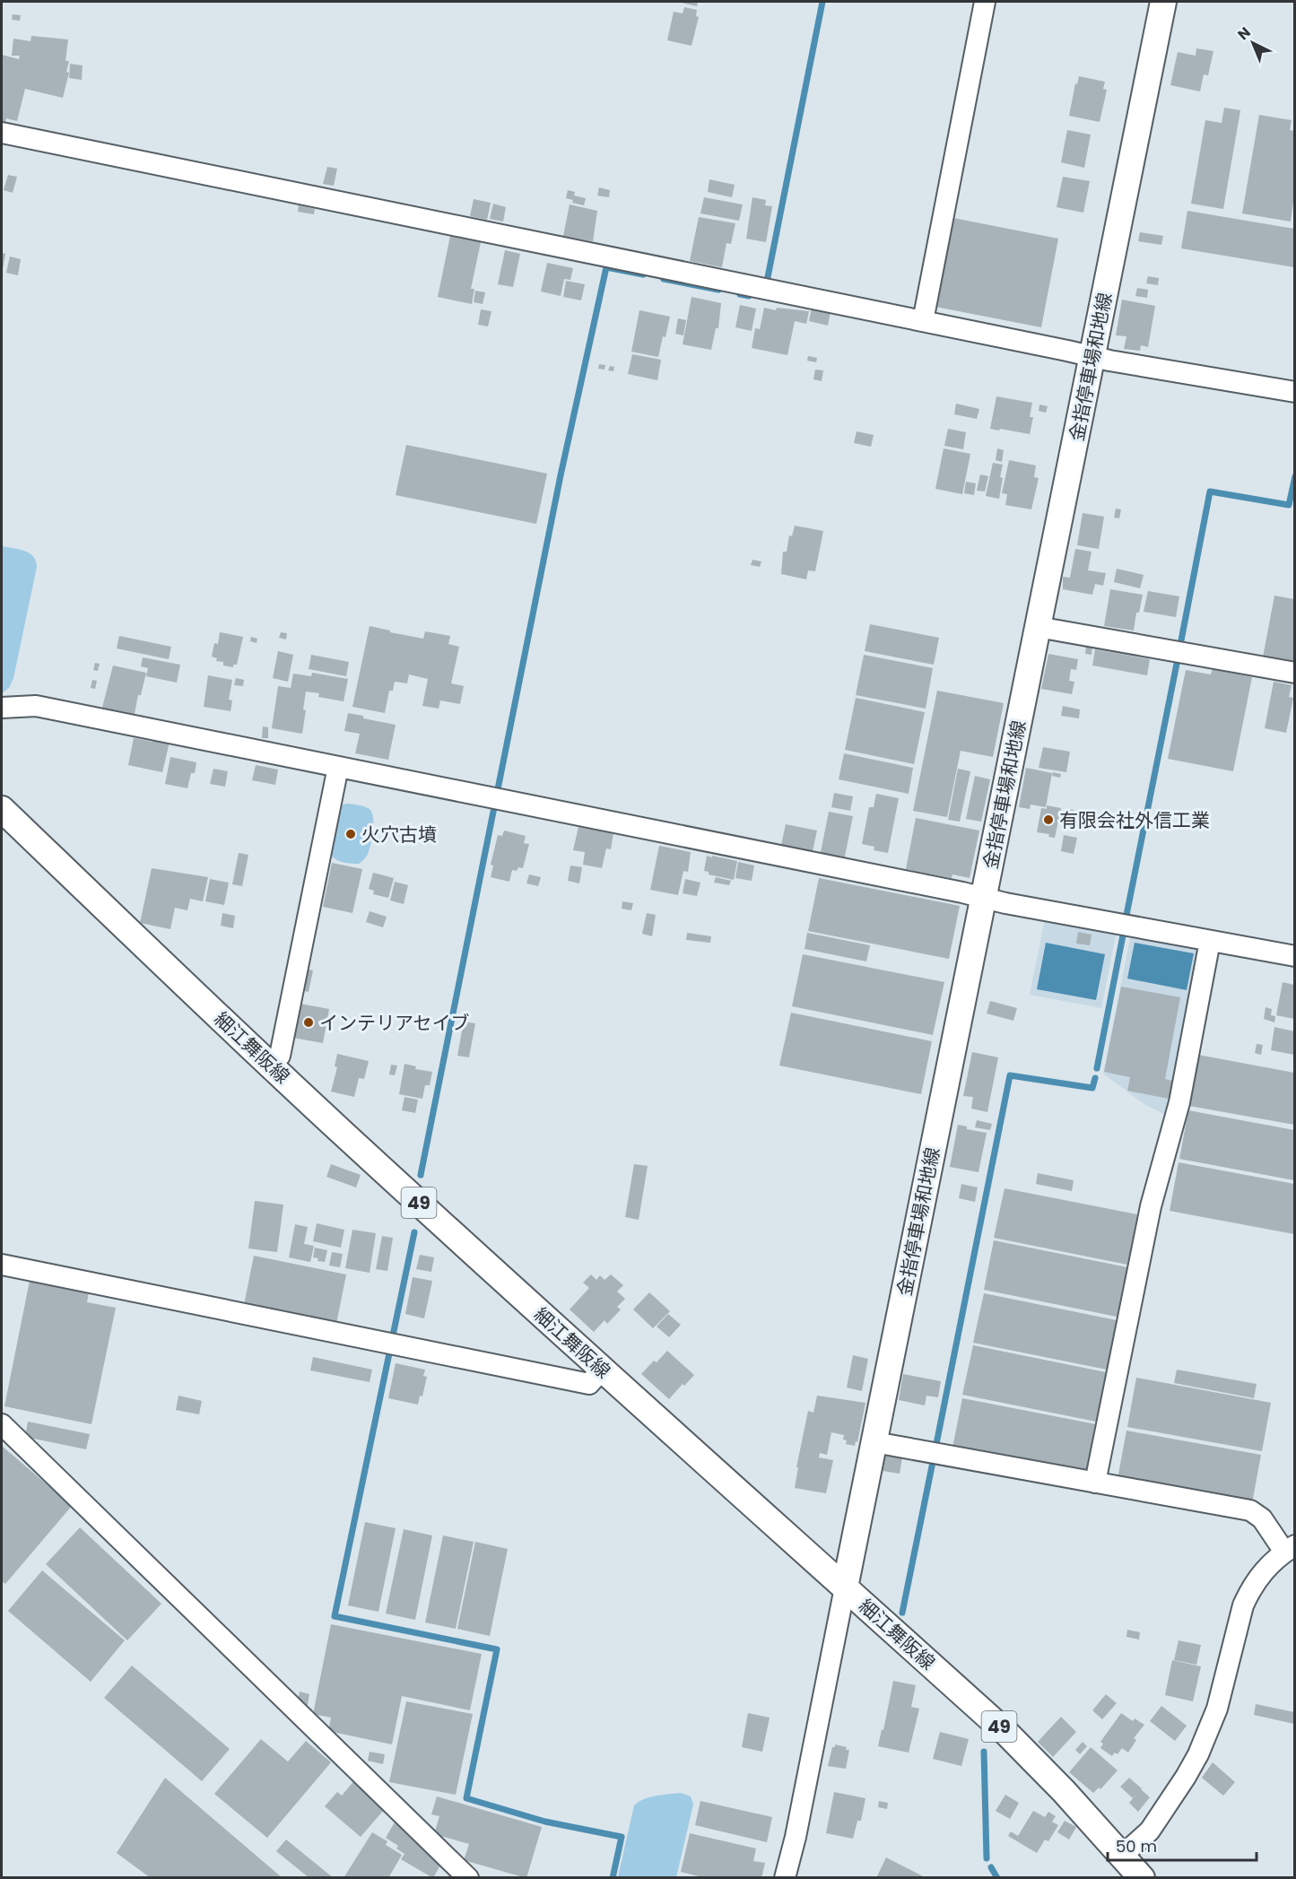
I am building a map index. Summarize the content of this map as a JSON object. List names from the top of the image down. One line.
{"streets":{"main road":["金指停車場和地線","細江舞阪線","49"]},"crossings":[["金指停車場和地線","細江舞阪線"]],"places":["有限会社外信工業","火穴古墳","インテリアセイブ"],"scale_bar":"50 m","north":"top left"}
